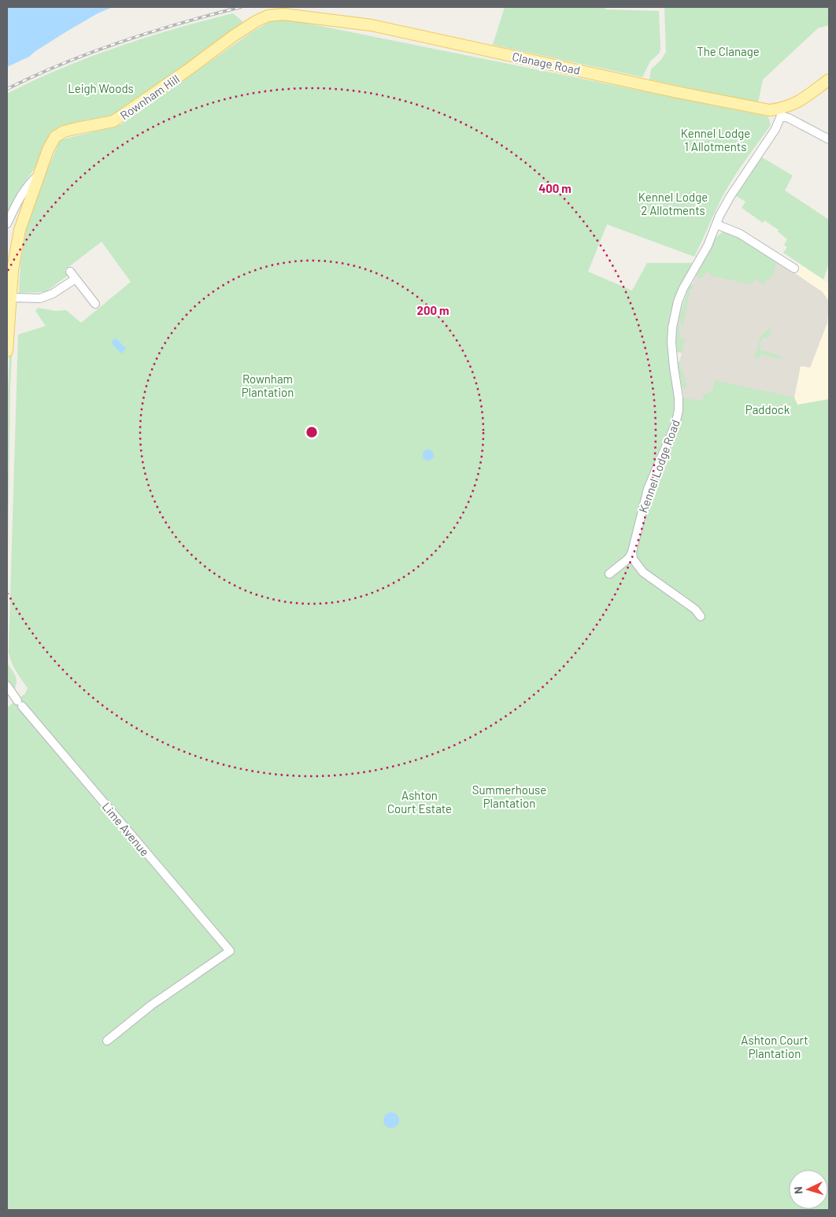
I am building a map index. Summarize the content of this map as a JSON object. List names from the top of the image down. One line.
{"streets":{"main road":["Clanage Road","Rownham Hill"],"street":["Kennel Lodge Road","Lime Avenue"]},"crossings":[["Clanage Road","Rownham Hill"],["Clanage Road","Kennel Lodge Road"]],"parks":["The Clanage","Leigh Woods","Kennel Lodge 1 Allotments","Kennel Lodge 2 Allotments","Rownham Plantation","Paddock","Summerhouse Plantation","Ashton Court Estate","Ashton Court Plantation"],"north":"left","rings":["400 m","200 m"]}
